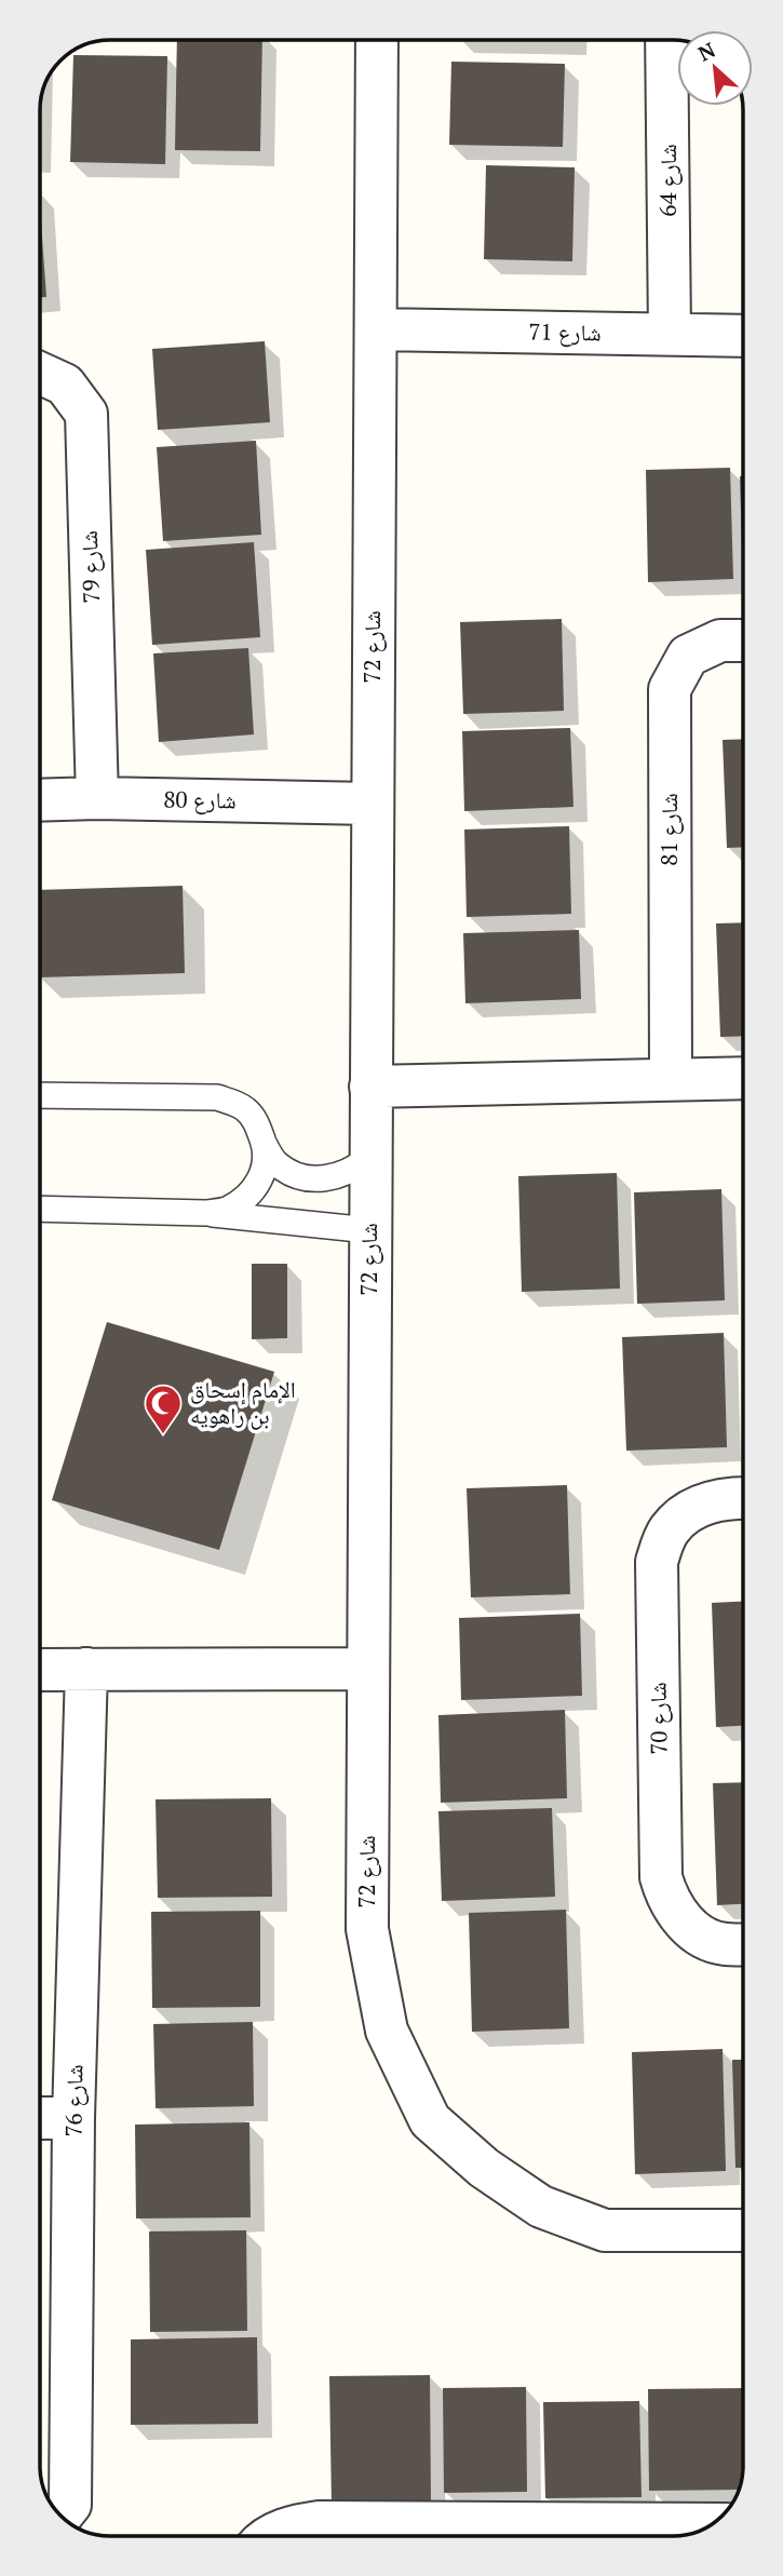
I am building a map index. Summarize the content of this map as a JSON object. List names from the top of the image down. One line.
{"streets":{"street":["شارع 64","شارع 71","شارع 79","شارع 72","شارع 80","شارع 81","شارع 70","شارع 76"]},"crossings":[["شارع 64","شارع 71"],["شارع 71","شارع 72"],["شارع 79","شارع 80"],["شارع 72","شارع 80"]],"places":{"mosque":["الإمام إسحاق بن راهويه"]},"north":"top left"}
